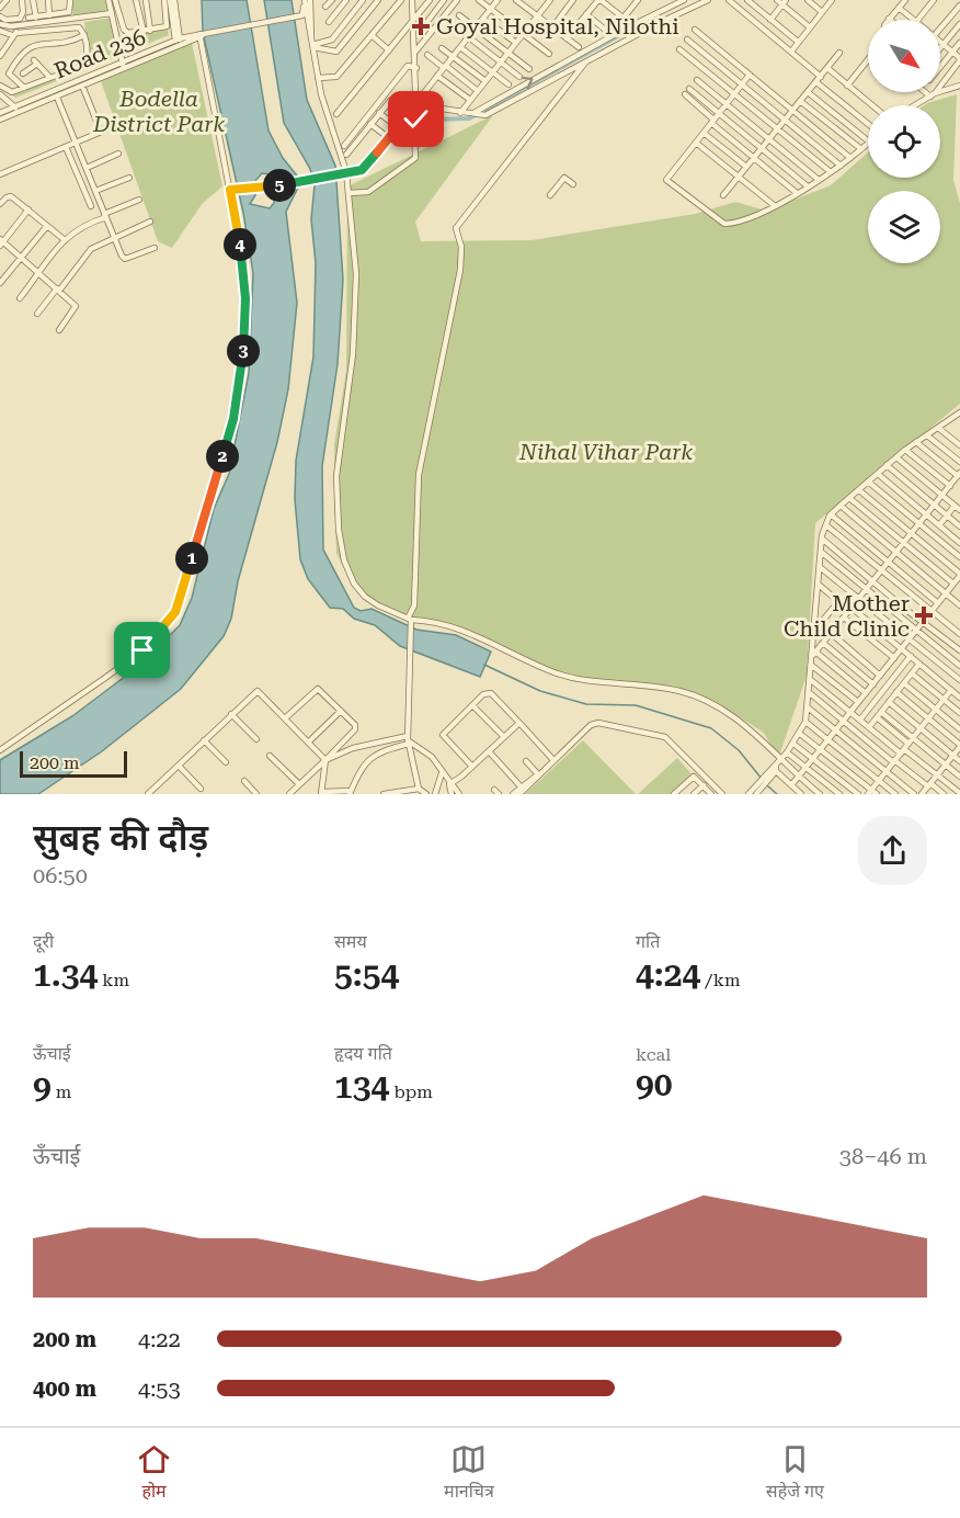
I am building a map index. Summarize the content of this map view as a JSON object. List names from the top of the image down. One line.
{"streets":{"street":["Road 236"]},"parks":["Bodella District Park","Nihal Vihar Park"],"places":{"health":["Goyal Hospital, Nilothi","Mother Child Clinic"]},"scale_bar":"200 m","north":"bottom right","page":{"pins":["5","4","3","2","1"],"scale":"200 m","heading":["सुबह की दौड़","06:50"],"stats":[["दूरी","1.34 km"],["समय","5:54"],["गति","4:24 /km"],["ऊँचाई","9 m"],["हृदय गति","134 bpm"],["kcal","90"]],"chart":["ऊँचाई","38–46 m"],"list":[{"name":"200 m","note":"4:22"},{"name":"400 m","note":"4:53"}],"tabs":["होम","मानचित्र","सहेजे गए"]}}
